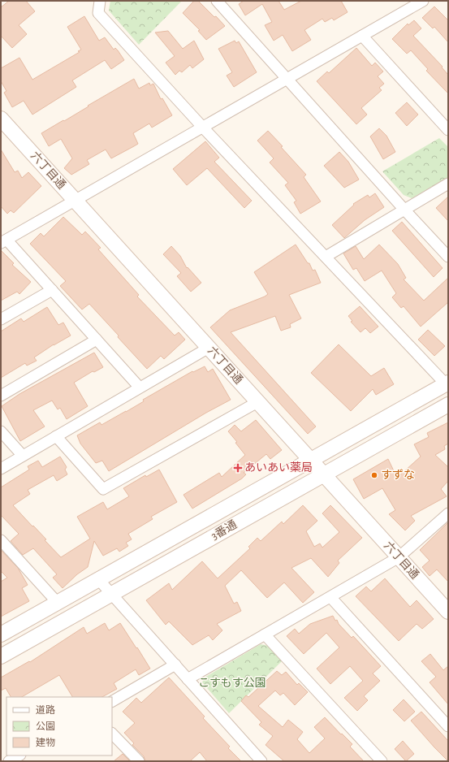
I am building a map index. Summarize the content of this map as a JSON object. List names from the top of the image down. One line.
{"streets":{"street":["六丁目通","3番通"]},"crossings":[["六丁目通","3番通"]],"parks":["こすもす公園"],"places":{"health":["あいあい薬局"],"other":["すずな"]},"legend":["道路","公園","建物"]}
